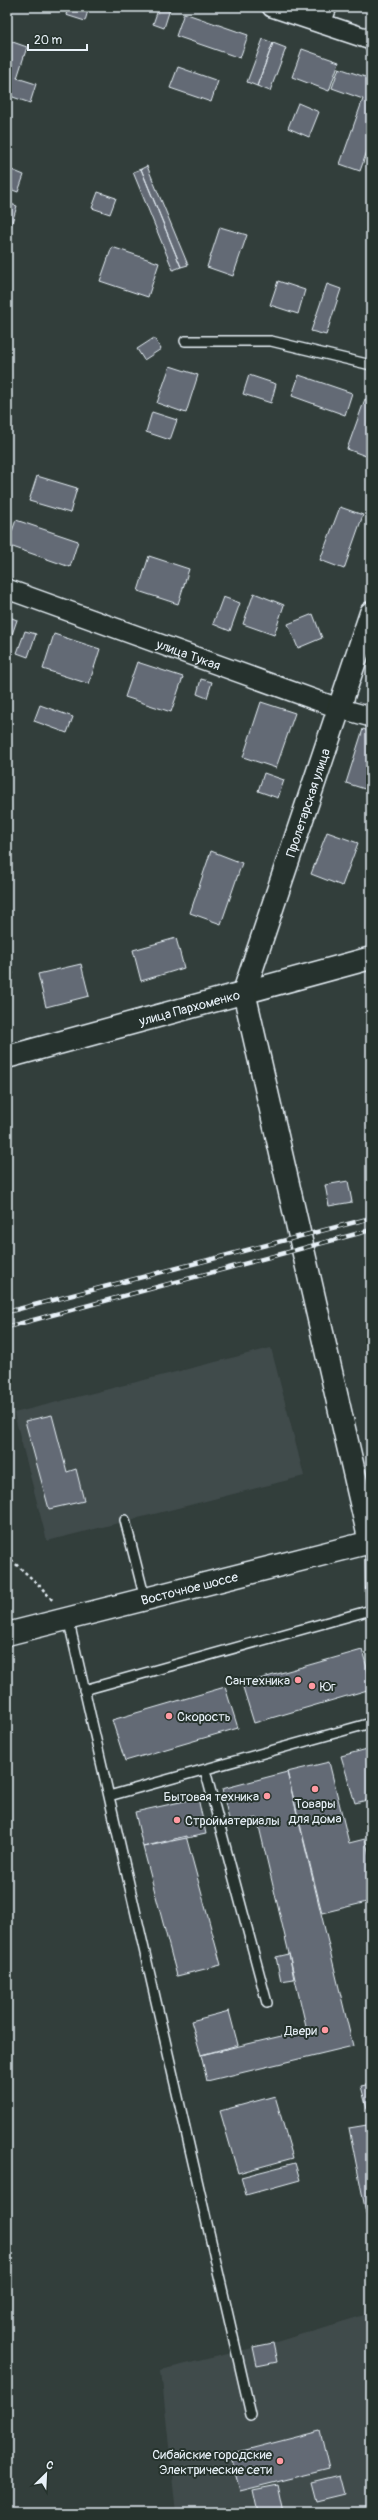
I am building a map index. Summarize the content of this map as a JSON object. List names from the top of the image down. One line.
{"streets":{"main road":["Пролетарская улица","улица Пархоменко","Восточное шоссе"],"street":["улица Тукая"]},"crossings":[["улица Тукая","Пролетарская улица"],["Пролетарская улица","улица Пархоменко"]],"places":["Сантехника","Юг","Скорость","Товары для дома","Бытовая техника","Стройматериалы","Двери","Сибайские городские Электрические сети"],"scale_bar":"20 m","north":"top right"}
